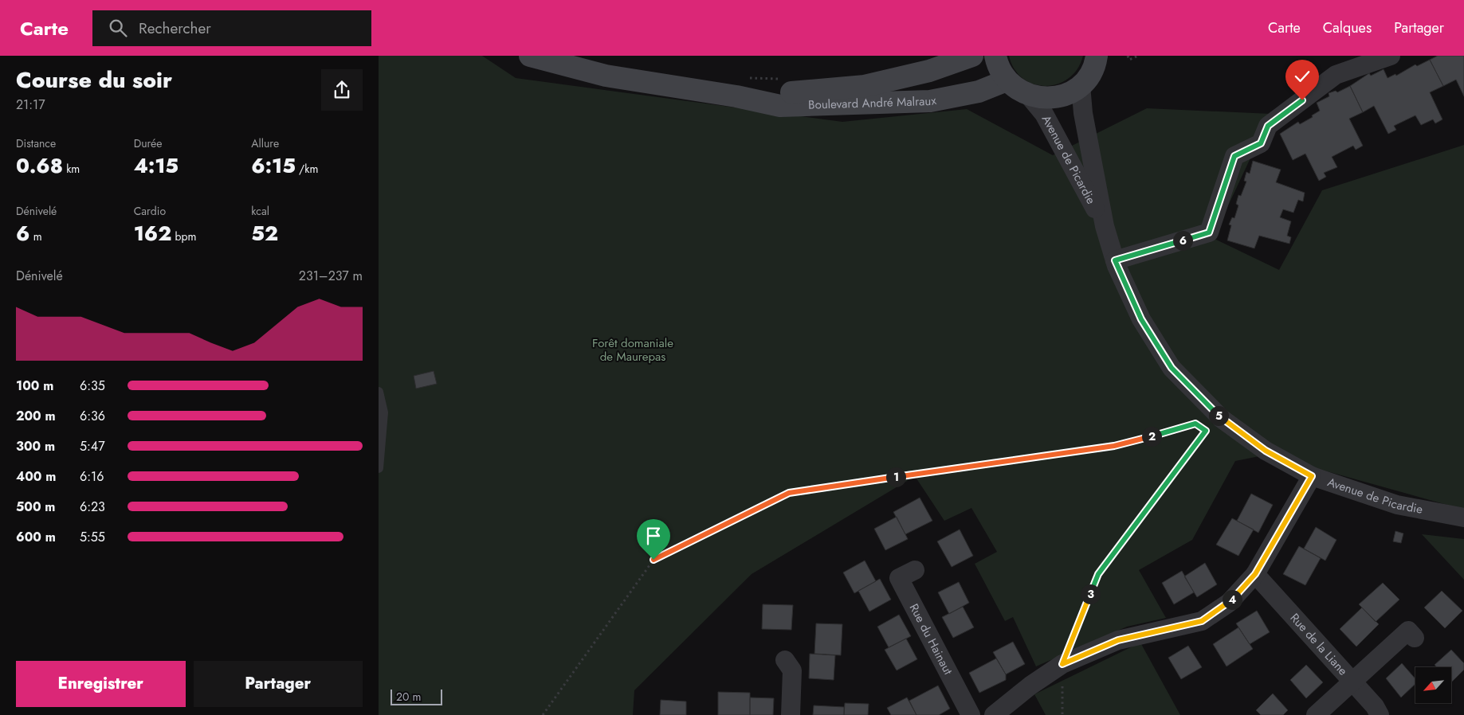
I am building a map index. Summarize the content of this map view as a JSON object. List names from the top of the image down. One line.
{"streets":{"street":["Boulevard André Malraux","Avenue de Picardie","Rue du Hainaut","Rue de la Liane"]},"parks":["Forêt domaniale de Maurepas"],"scale_bar":"20 m","north":"bottom left","page":{"header":"Carte","search":"Rechercher","nav":["Carte","Calques","Partager"],"heading":["Course du soir","21:17"],"stats":[["Distance","0.68 km"],["Durée","4:15"],["Allure","6:15 /km"],["Dénivelé","6 m"],["Cardio","162 bpm"],["kcal","52"]],"pins":["6","5","2","1","3","4"],"chart":["Dénivelé","231–237 m"],"list":[{"name":"100 m","note":"6:35"},{"name":"200 m","note":"6:36"},{"name":"300 m","note":"5:47"},{"name":"400 m","note":"6:16"},{"name":"500 m","note":"6:23"},{"name":"600 m","note":"5:55"}],"buttons":["Enregistrer","Partager"],"scale":"20 m"}}
